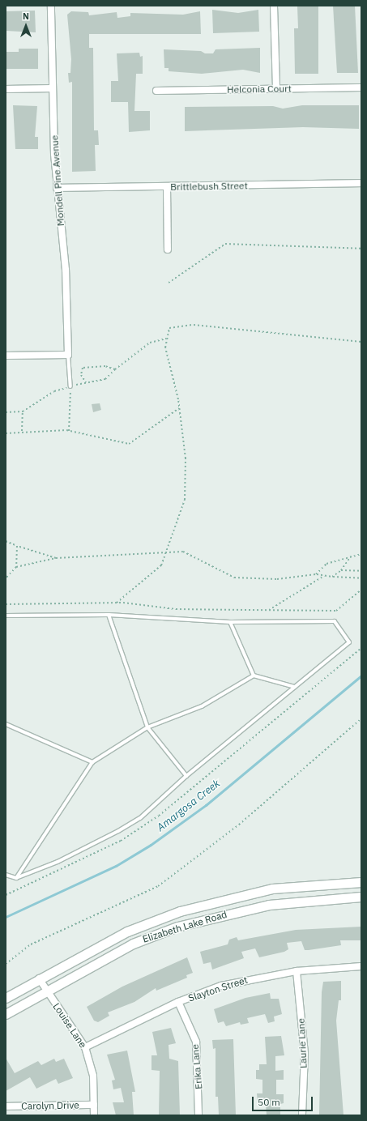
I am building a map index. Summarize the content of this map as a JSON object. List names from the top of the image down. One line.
{"streets":{"main road":["Elizabeth Lake Road"],"street":["Helconia Court","Mondell Pine Avenue","Brittlebush Street","Slayton Street","Louise Lane","Laurie Lane","Erika Lane","Carolyn Drive"]},"crossings":[["Mondell Pine Avenue","Brittlebush Street"],["Elizabeth Lake Road","Louise Lane"],["Slayton Street","Louise Lane"],["Slayton Street","Laurie Lane"],["Slayton Street","Erika Lane"],["Louise Lane","Carolyn Drive"]],"water":["Amargosa Creek"],"scale_bar":"50 m","north":"top"}
